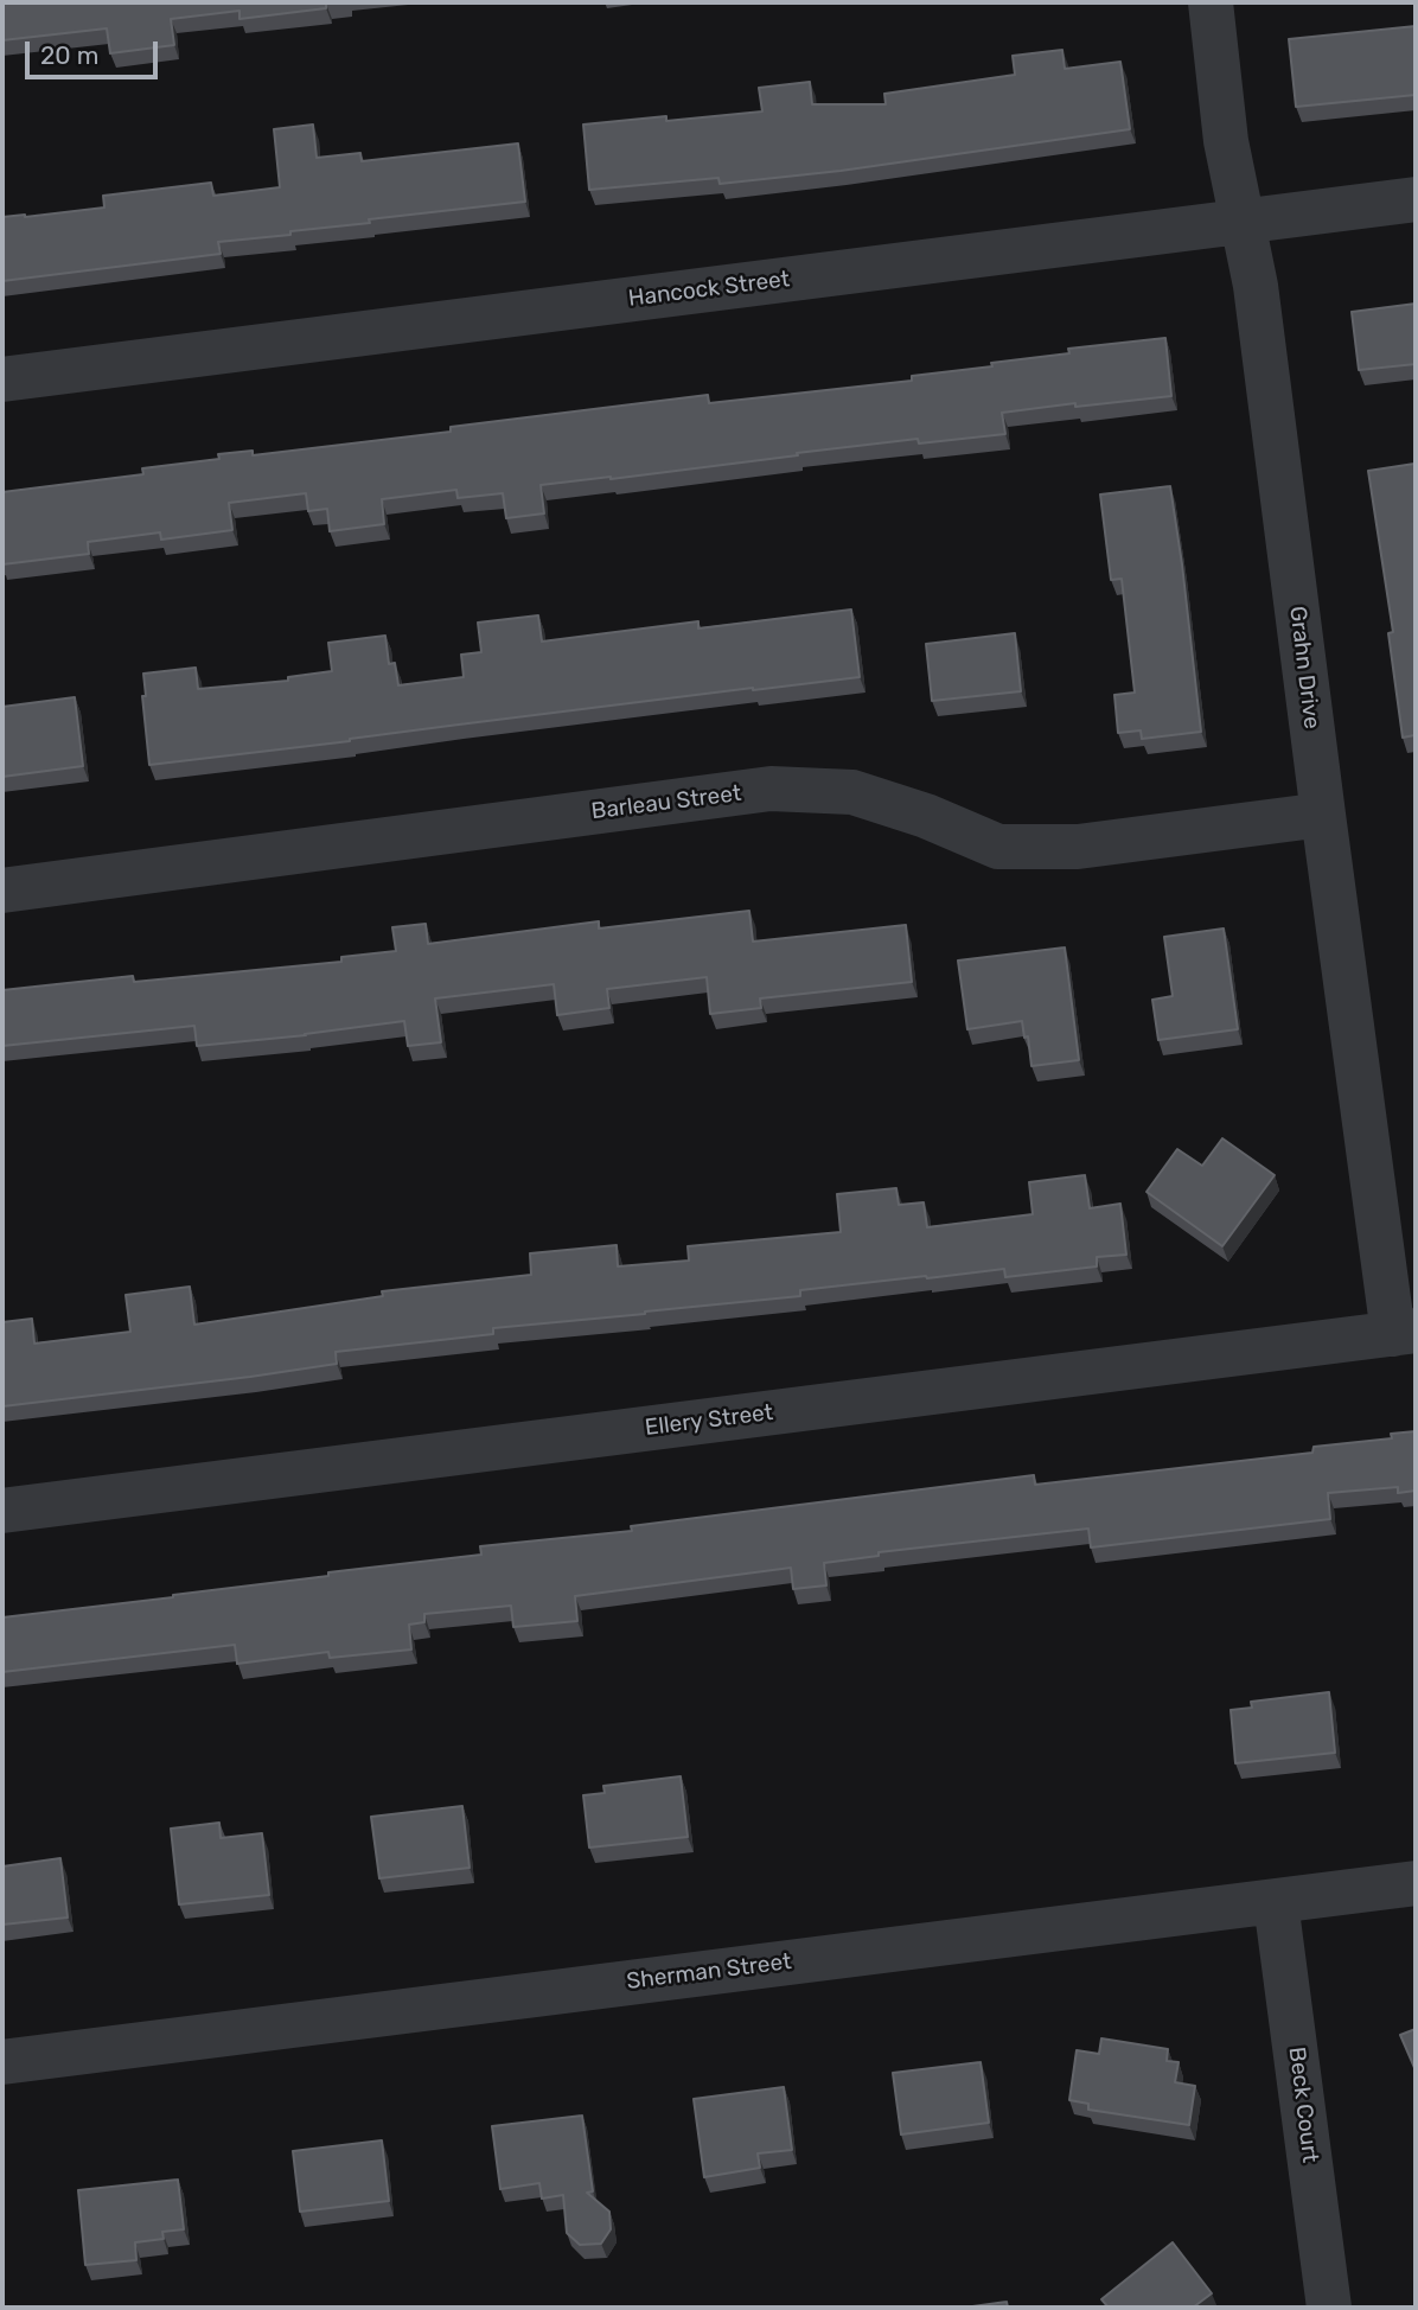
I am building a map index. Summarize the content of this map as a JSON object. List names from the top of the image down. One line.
{"streets":{"street":["Hancock Street","Grahn Drive","Barleau Street","Ellery Street","Sherman Street","Beck Court"]},"crossings":[["Hancock Street","Grahn Drive"],["Grahn Drive","Barleau Street"],["Grahn Drive","Ellery Street"],["Sherman Street","Beck Court"]],"scale_bar":"20 m"}
